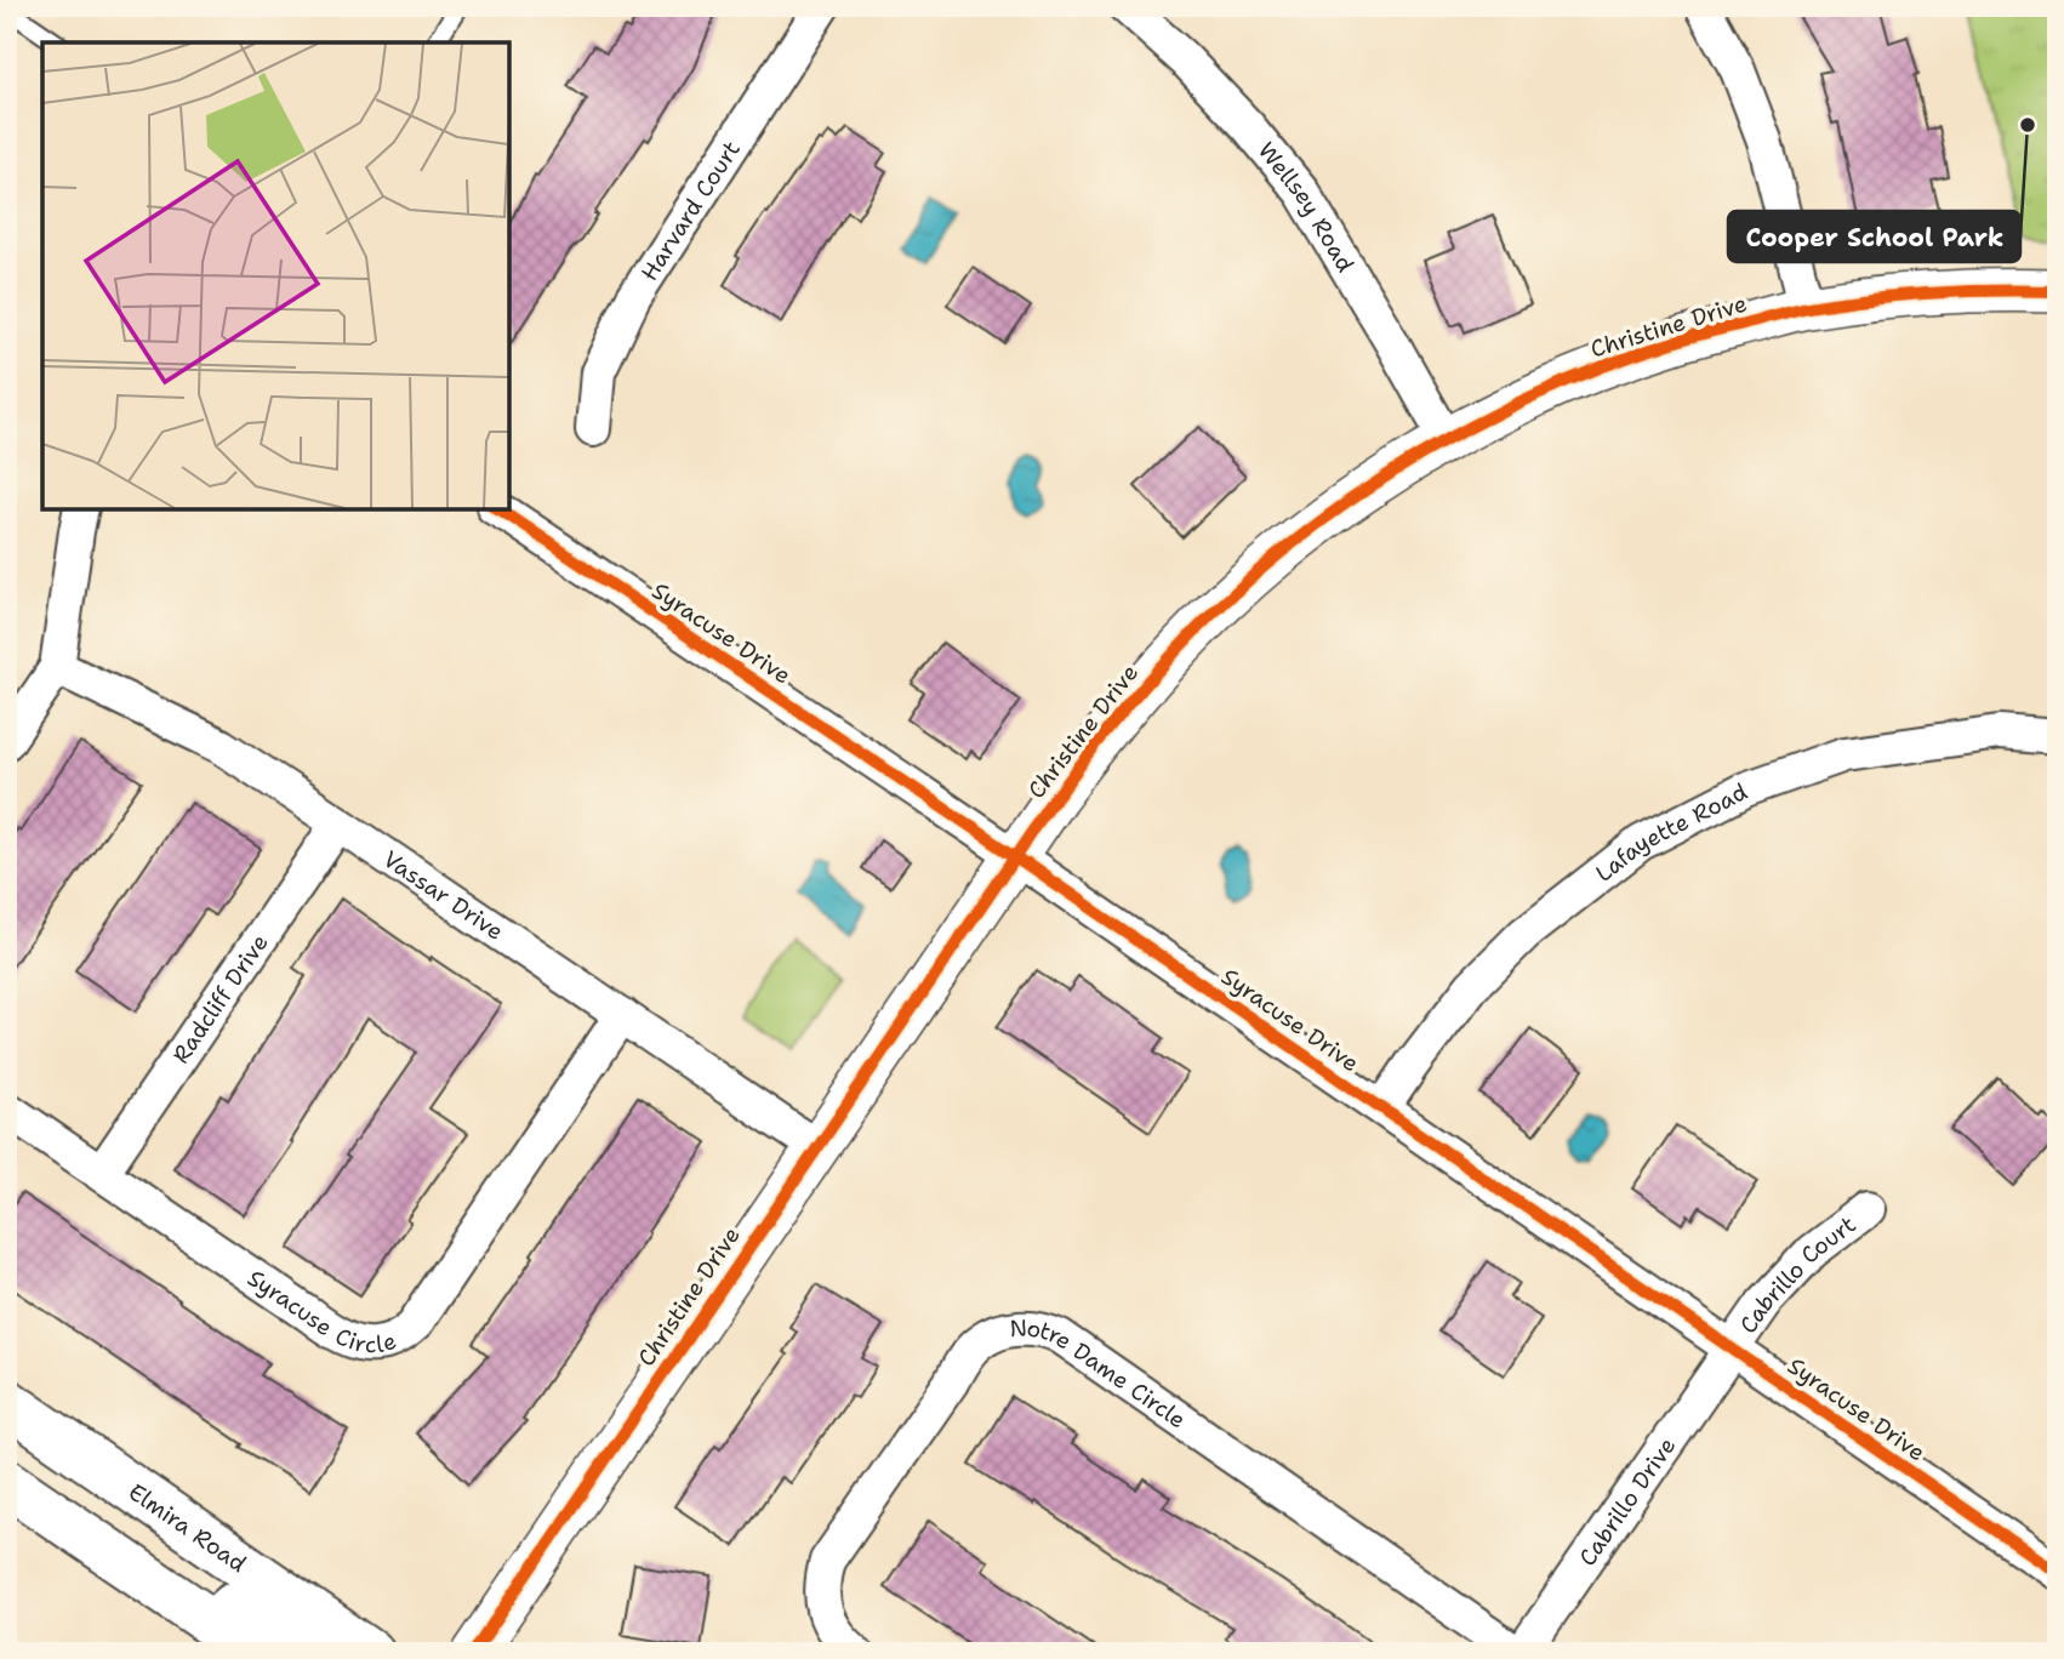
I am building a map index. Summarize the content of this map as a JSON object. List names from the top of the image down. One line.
{"streets":{"main road":["Elmira Road"],"street":["Wellsey Road","Harvard Court","Christine Drive","Syracuse Drive","Lafayette Road","Vassar Drive","Radcliff Drive","Cabrillo Court","Syracuse Circle","Notre Dame Circle","Cabrillo Drive"]},"crossings":[["Wellsey Road","Christine Drive"],["Christine Drive","Syracuse Drive"],["Christine Drive","Vassar Drive"],["Syracuse Drive","Lafayette Road"],["Syracuse Drive","Cabrillo Court"],["Syracuse Drive","Cabrillo Drive"],["Vassar Drive","Radcliff Drive"],["Vassar Drive","Syracuse Circle"],["Radcliff Drive","Syracuse Circle"],["Cabrillo Court","Cabrillo Drive"],["Notre Dame Circle","Cabrillo Drive"]],"places":["Cooper School Park"]}
